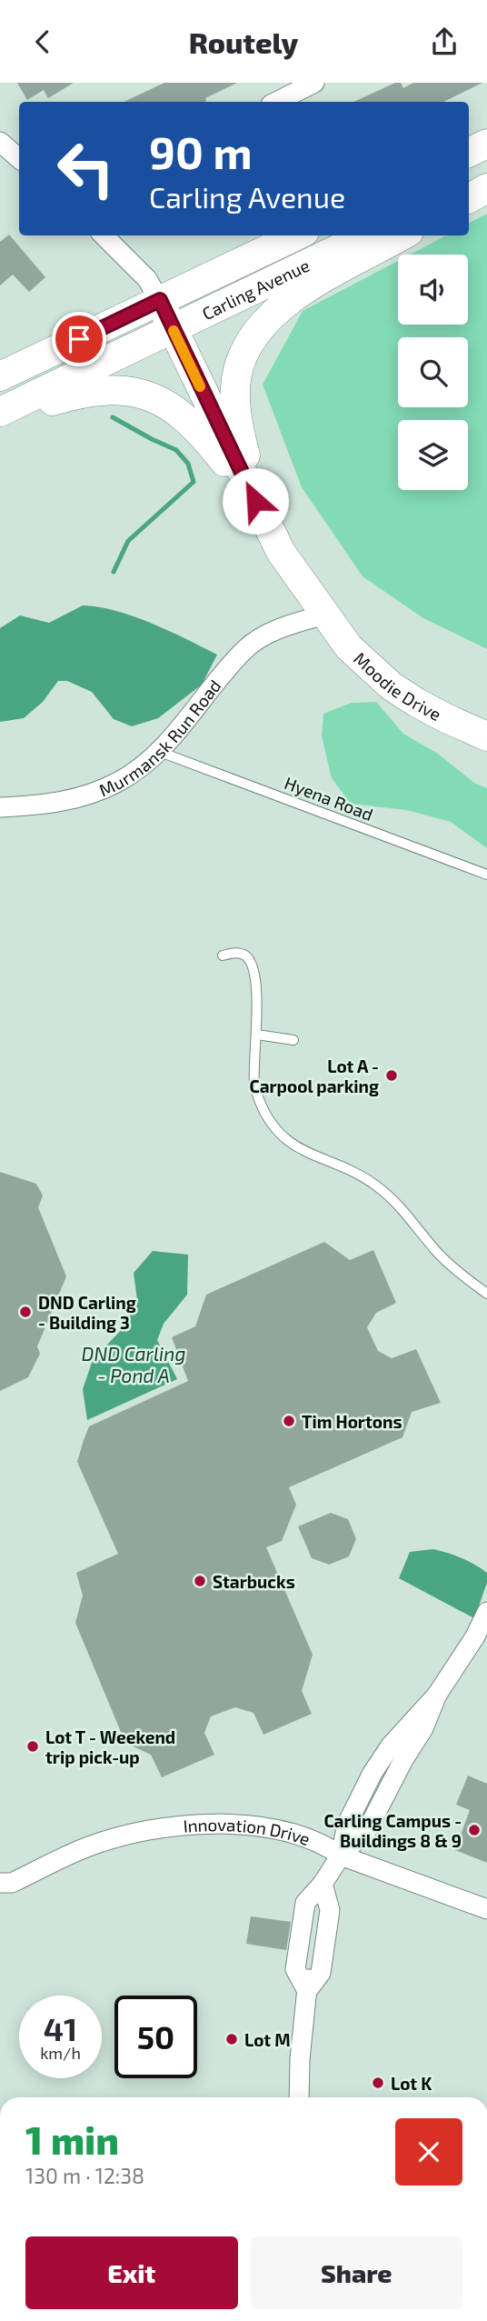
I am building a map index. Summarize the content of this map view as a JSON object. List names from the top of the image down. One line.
{"streets":{"main road":["Carling Avenue","Moodie Drive"],"street":["Murmansk Run Road","Innovation Drive"],"lane":["Hyena Road"]},"crossings":[["Carling Avenue","Moodie Drive"],["Moodie Drive","Murmansk Run Road"],["Murmansk Run Road","Hyena Road"]],"water":["DND Carling - Pond A"],"places":["Lot A - Carpool parking","DND Carling - Building 3","Tim Hortons","Starbucks","Lot T - Weekend trip pick-up","Carling Campus - Buildings 8 & 9","Lot M","Lot K"],"page":{"header":"Routely","turn":["90 m","Carling Avenue"],"speed":"41 km/h","limit":"50","heading":["1 min","130 m · 12:38"],"buttons":["Exit","Share"]}}
